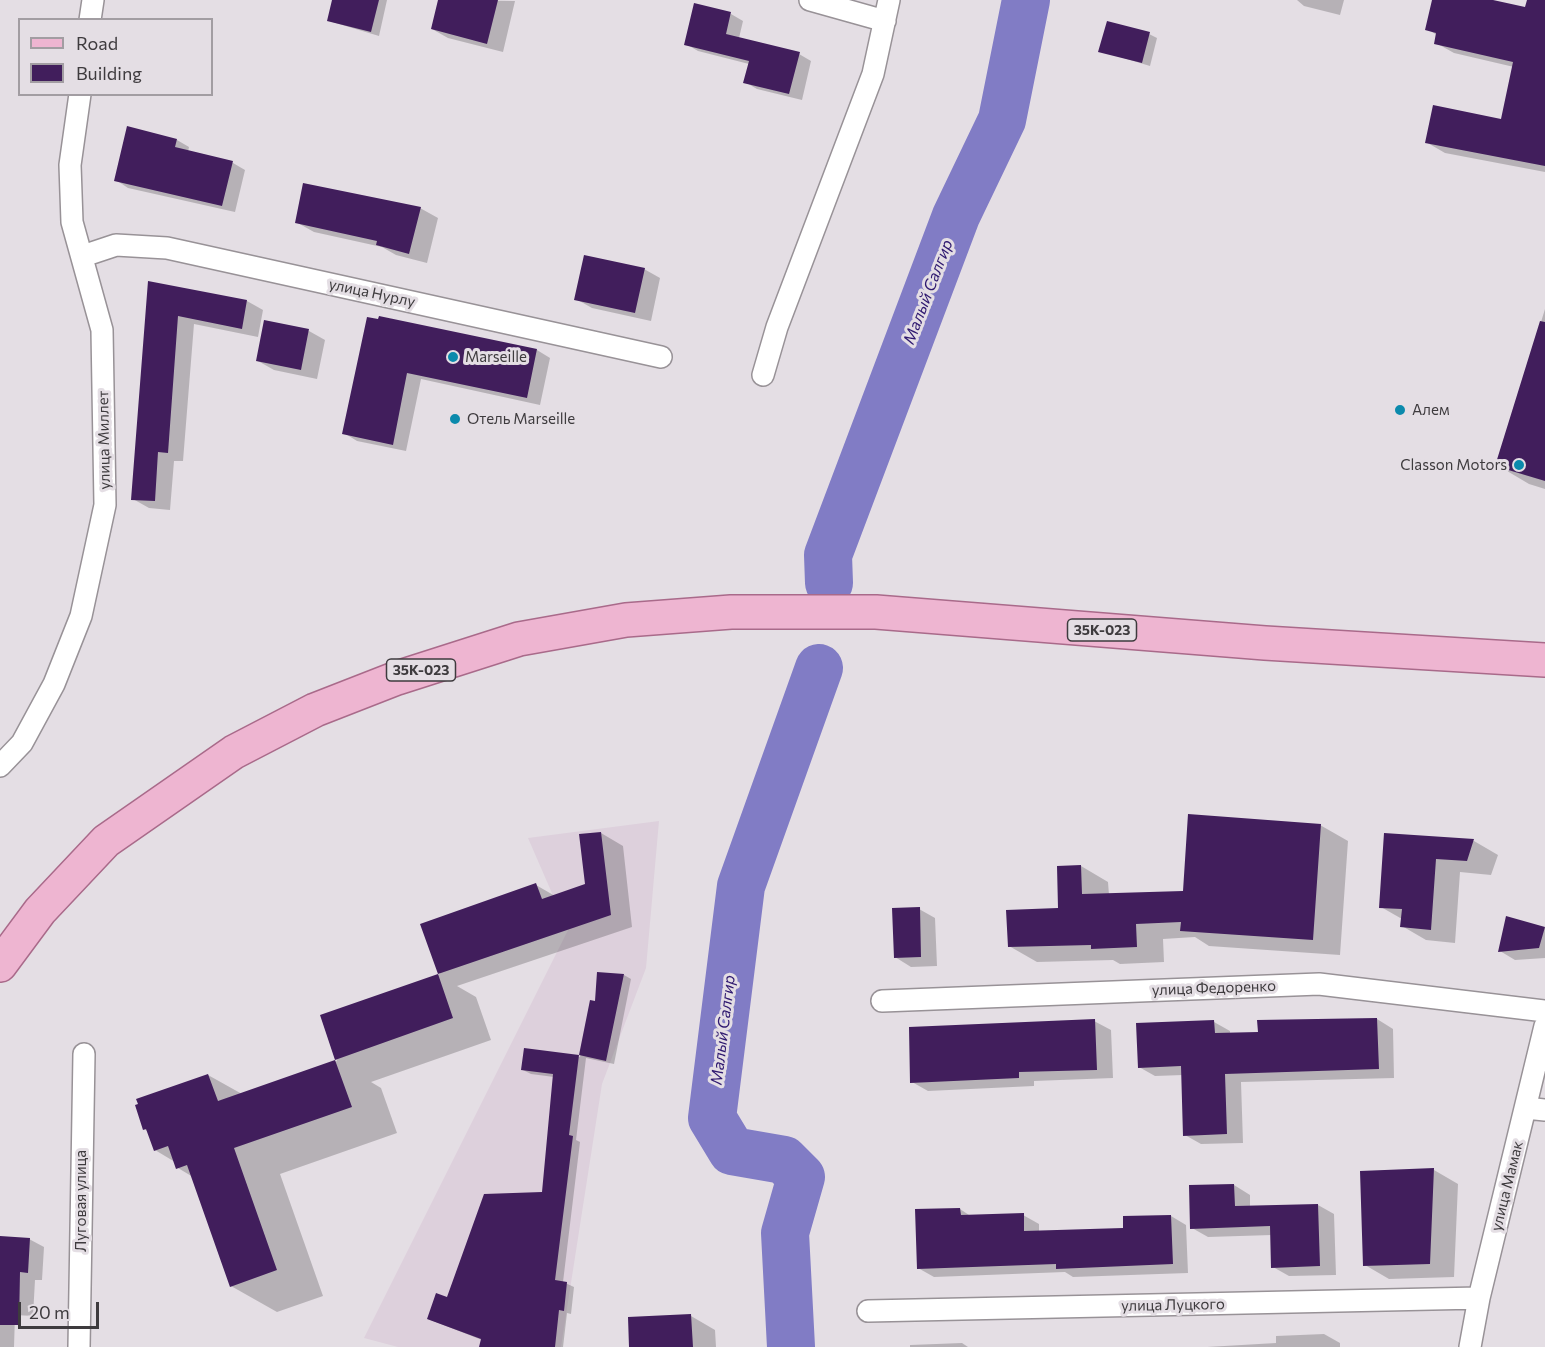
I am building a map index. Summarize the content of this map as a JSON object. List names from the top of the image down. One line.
{"streets":{"main road":["35К-023"],"street":["улица Нурлу","улица Миллет","улица Федоренко","улица Мамак","Луговая улица","улица Луцкого"]},"crossings":[["улица Нурлу","улица Миллет"],["улица Мамак","улица Луцкого"]],"water":["Малый Салгир"],"places":["Marseille","Алем","Отель Marseille","Classon Motors"],"legend":["Road","Building"],"scale_bar":"20 m"}
